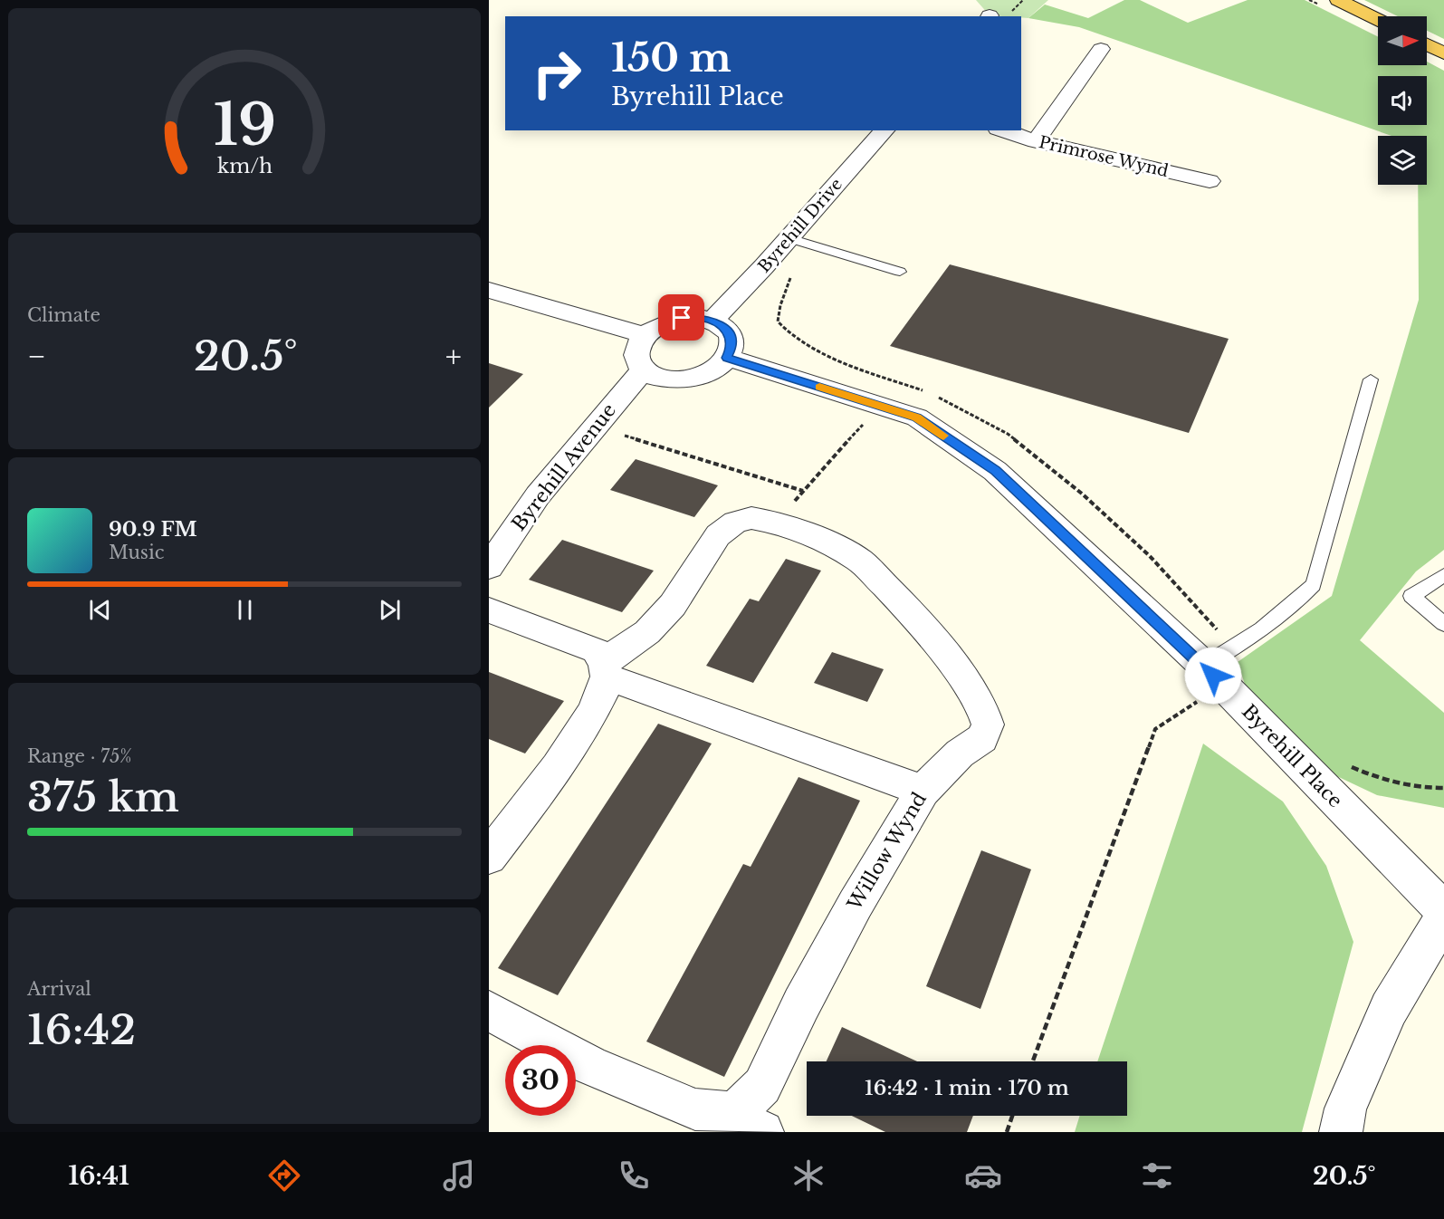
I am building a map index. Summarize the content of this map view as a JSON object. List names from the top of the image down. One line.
{"streets":{"street":["Primrose Wynd","Byrehill Drive","Byrehill Avenue","Byrehill Place","Willow Wynd"]},"crossings":[["Byrehill Drive","Byrehill Avenue"],["Byrehill Drive","Byrehill Place"],["Byrehill Avenue","Byrehill Place"]],"north":"right","page":{"turn":["150 m","Byrehill Place"],"tile":["Climate",["Range · 75%","375 km"],["Arrival","16:42"]],"heat":["−","20.5°","+"],"song":["90.9 FM","Music"],"limit":"30","trip":"16:42 · 1 min · 170 m","tabs":["16:41","20.5°"],"gauge":["19","km/h"]}}
